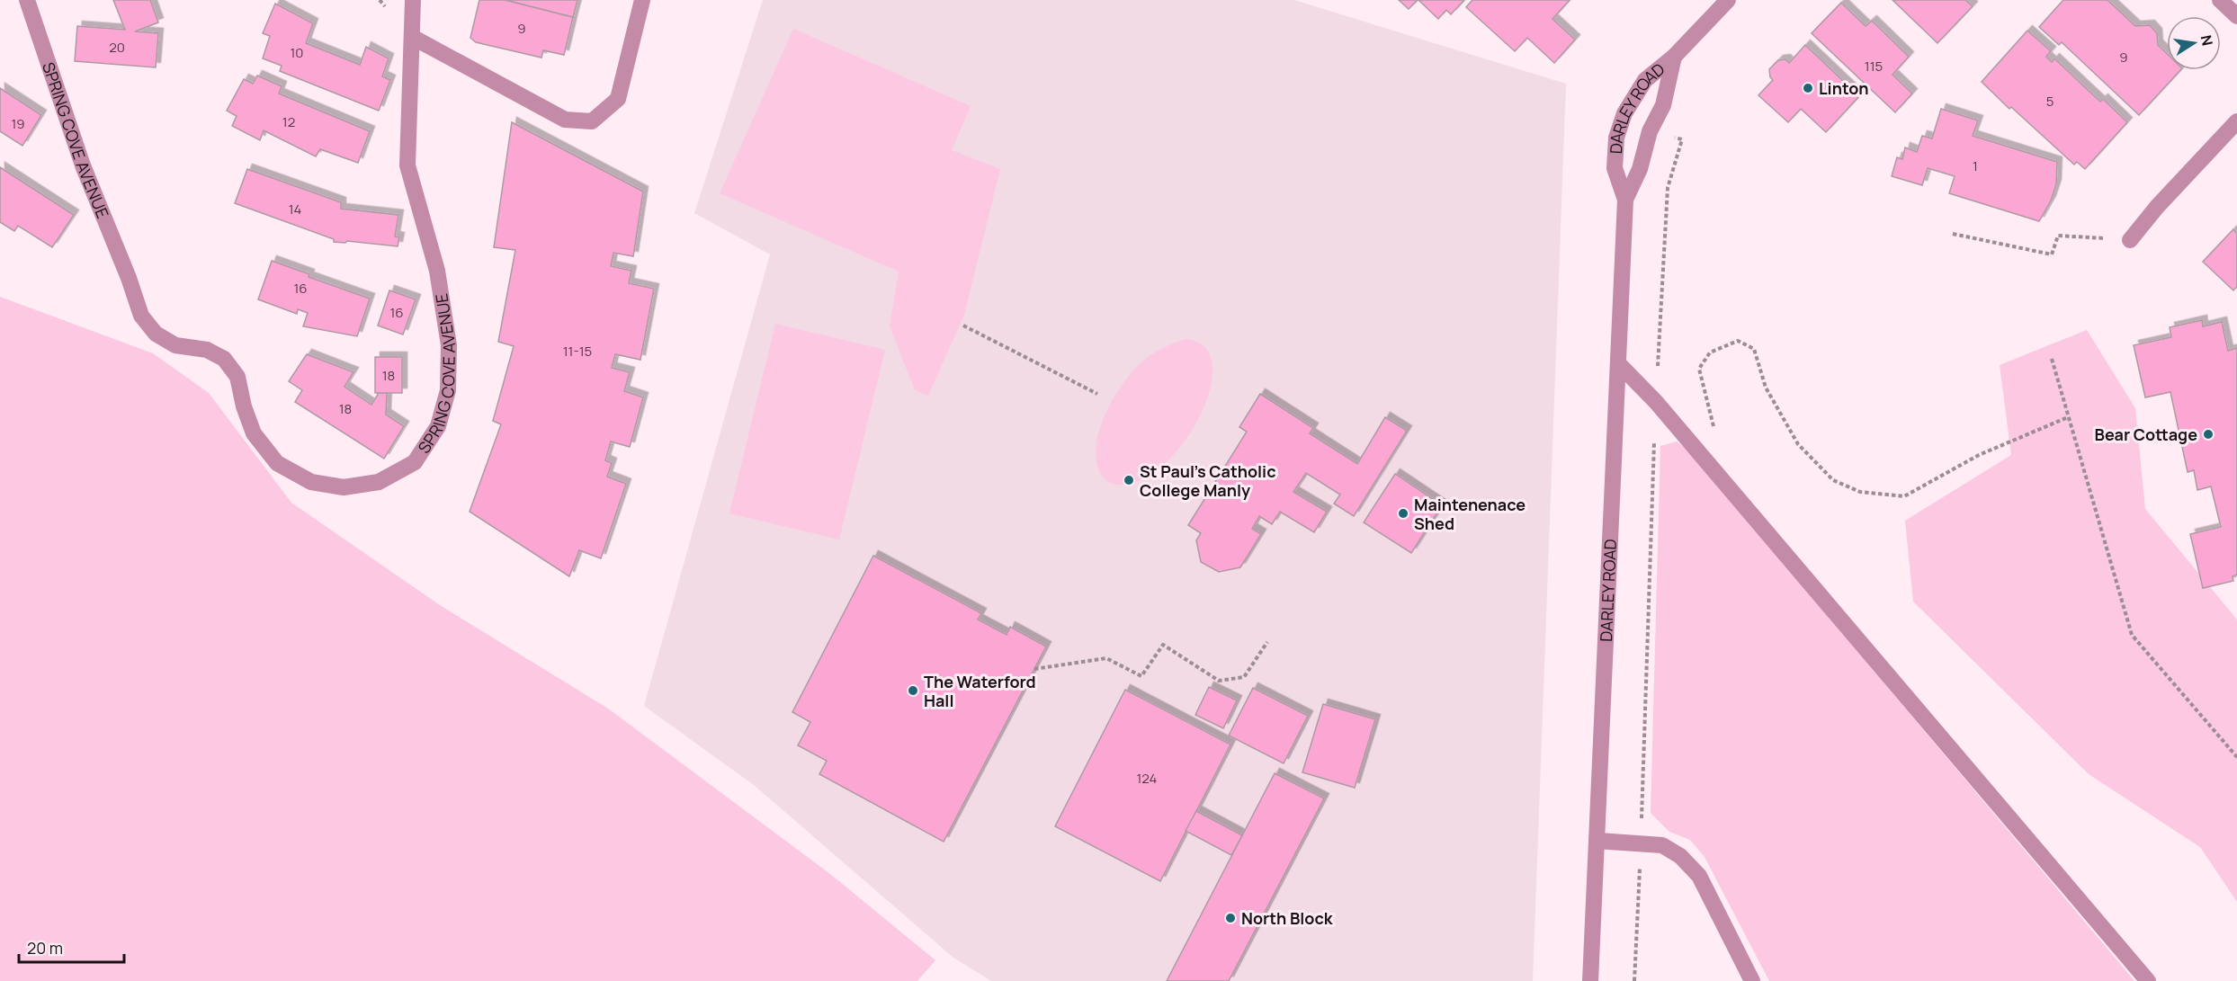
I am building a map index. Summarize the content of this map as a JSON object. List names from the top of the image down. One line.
{"streets":{"street":["DARLEY ROAD","SPRING COVE AVENUE"]},"places":["Linton","Bear Cottage","St Paul's Catholic College Manly","Maintenenace Shed","The Waterford Hall","North Block"],"house_numbers":["9","20","10","9","115","5","12","19","1","14","16","16","11-15","18","18","124"],"scale_bar":"20 m","north":"right"}
